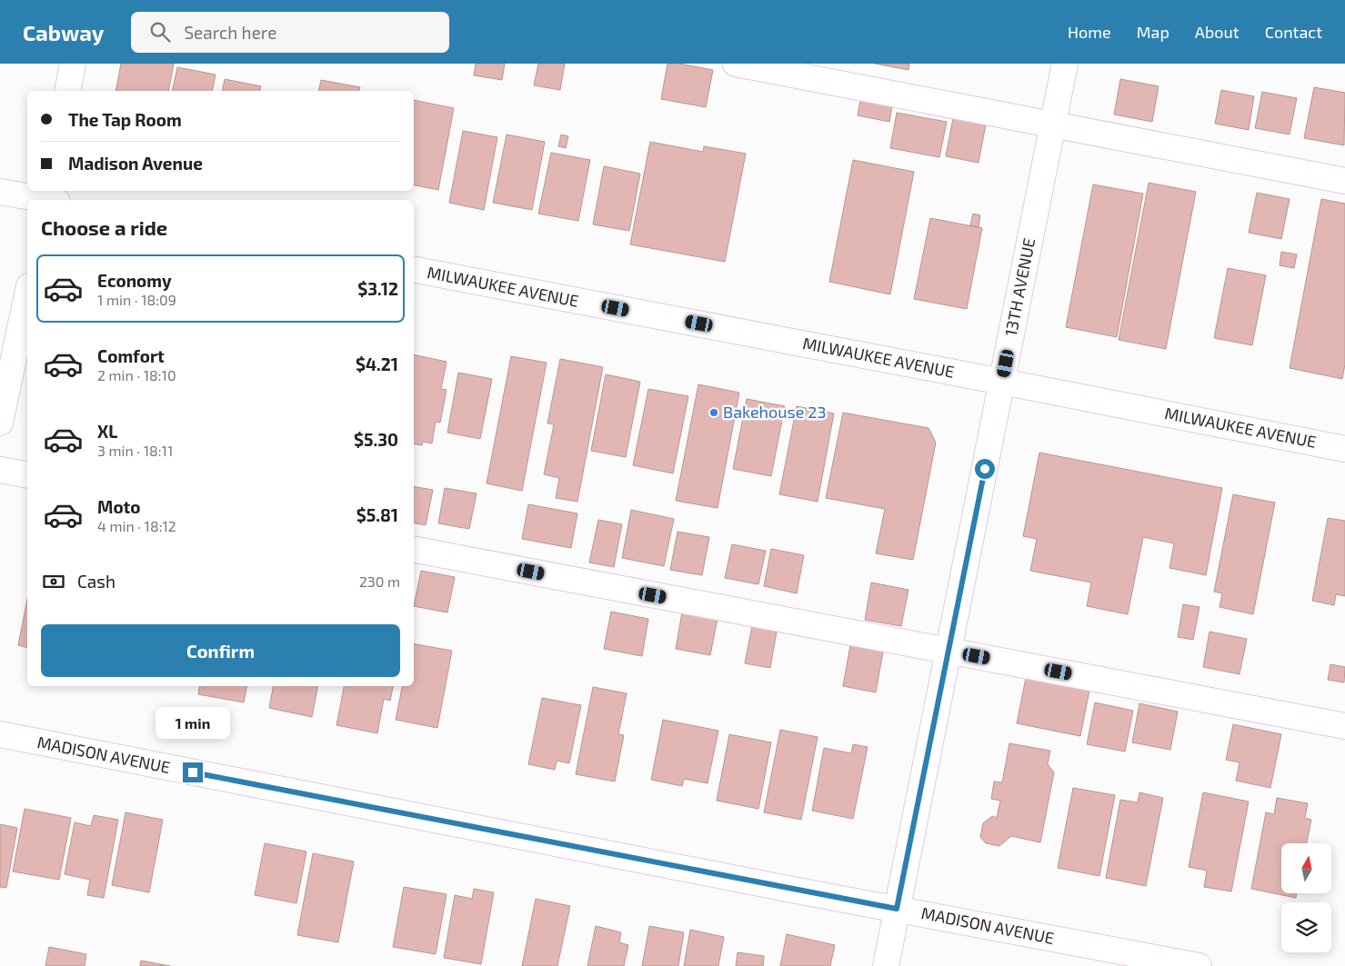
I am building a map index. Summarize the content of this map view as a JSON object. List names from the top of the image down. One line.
{"streets":{"street":["MILWAUKEE AVENUE","13TH AVENUE","MADISON AVENUE"]},"crossings":[["MILWAUKEE AVENUE","13TH AVENUE"],["13TH AVENUE","MADISON AVENUE"]],"places":["Bakehouse 23"],"north":"top","page":{"header":"Cabway","search":"Search here","nav":["Home","Map","About","Contact"],"banner":["The Tap Room","Madison Avenue"],"heading":"Choose a ride","list":[{"name":"Economy","note":"1 min · 18:09","value":"$3.12"},{"name":"Comfort","note":"2 min · 18:10","value":"$4.21"},{"name":"XL","note":"3 min · 18:11","value":"$5.30"},{"name":"Moto","note":"4 min · 18:12","value":"$5.81"}],"pay":["Cash","230 m"],"buttons":"Confirm","bubble":"1 min"}}
